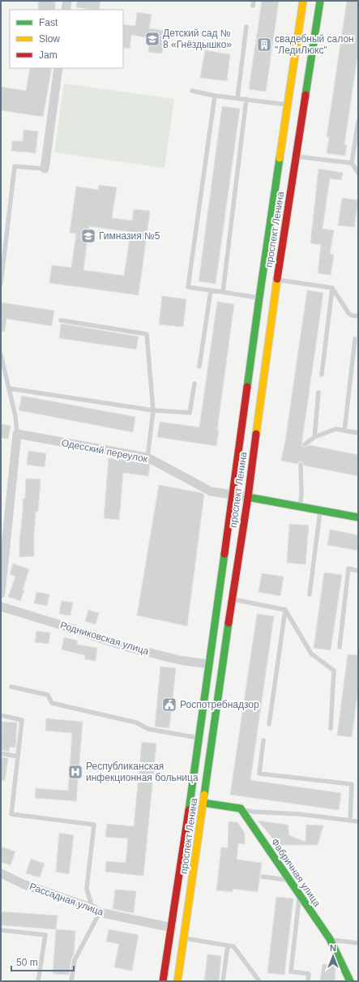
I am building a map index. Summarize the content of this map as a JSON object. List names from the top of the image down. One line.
{"streets":{"main road":["проспект Ленина","Одесский переулок","Фабричная улица"],"street":["Родниковская улица","Рассадная улица"]},"crossings":[["проспект Ленина","Одесский переулок"],["проспект Ленина","Родниковская улица"],["проспект Ленина","Рассадная улица"]],"places":{"school or university":["Детский сад № 8 «Гнёздышко»","Гимназия №5"],"building":["свадебный салон \"ЛедиЛюкс\""],"public building":["Роспотребнадзор"],"hospital":["Республиканская инфекционная больница"]},"legend":["Fast","Slow","Jam"],"scale_bar":"50 m","north":"top"}
